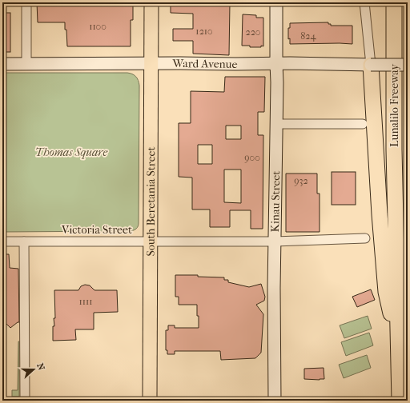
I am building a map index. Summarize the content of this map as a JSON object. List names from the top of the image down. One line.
{"streets":{"highway":["Lunalilo Freeway"],"main road":["Ward Avenue","South Beretania Street","Kinau Street"],"street":["Victoria Street"]},"crossings":[["Ward Avenue","South Beretania Street"],["Ward Avenue","Kinau Street"],["South Beretania Street","Victoria Street"],["Kinau Street","Victoria Street"]],"parks":["Thomas Square"],"house_numbers":["1100","1210","220","824","900","932","1111"],"north":"right"}
